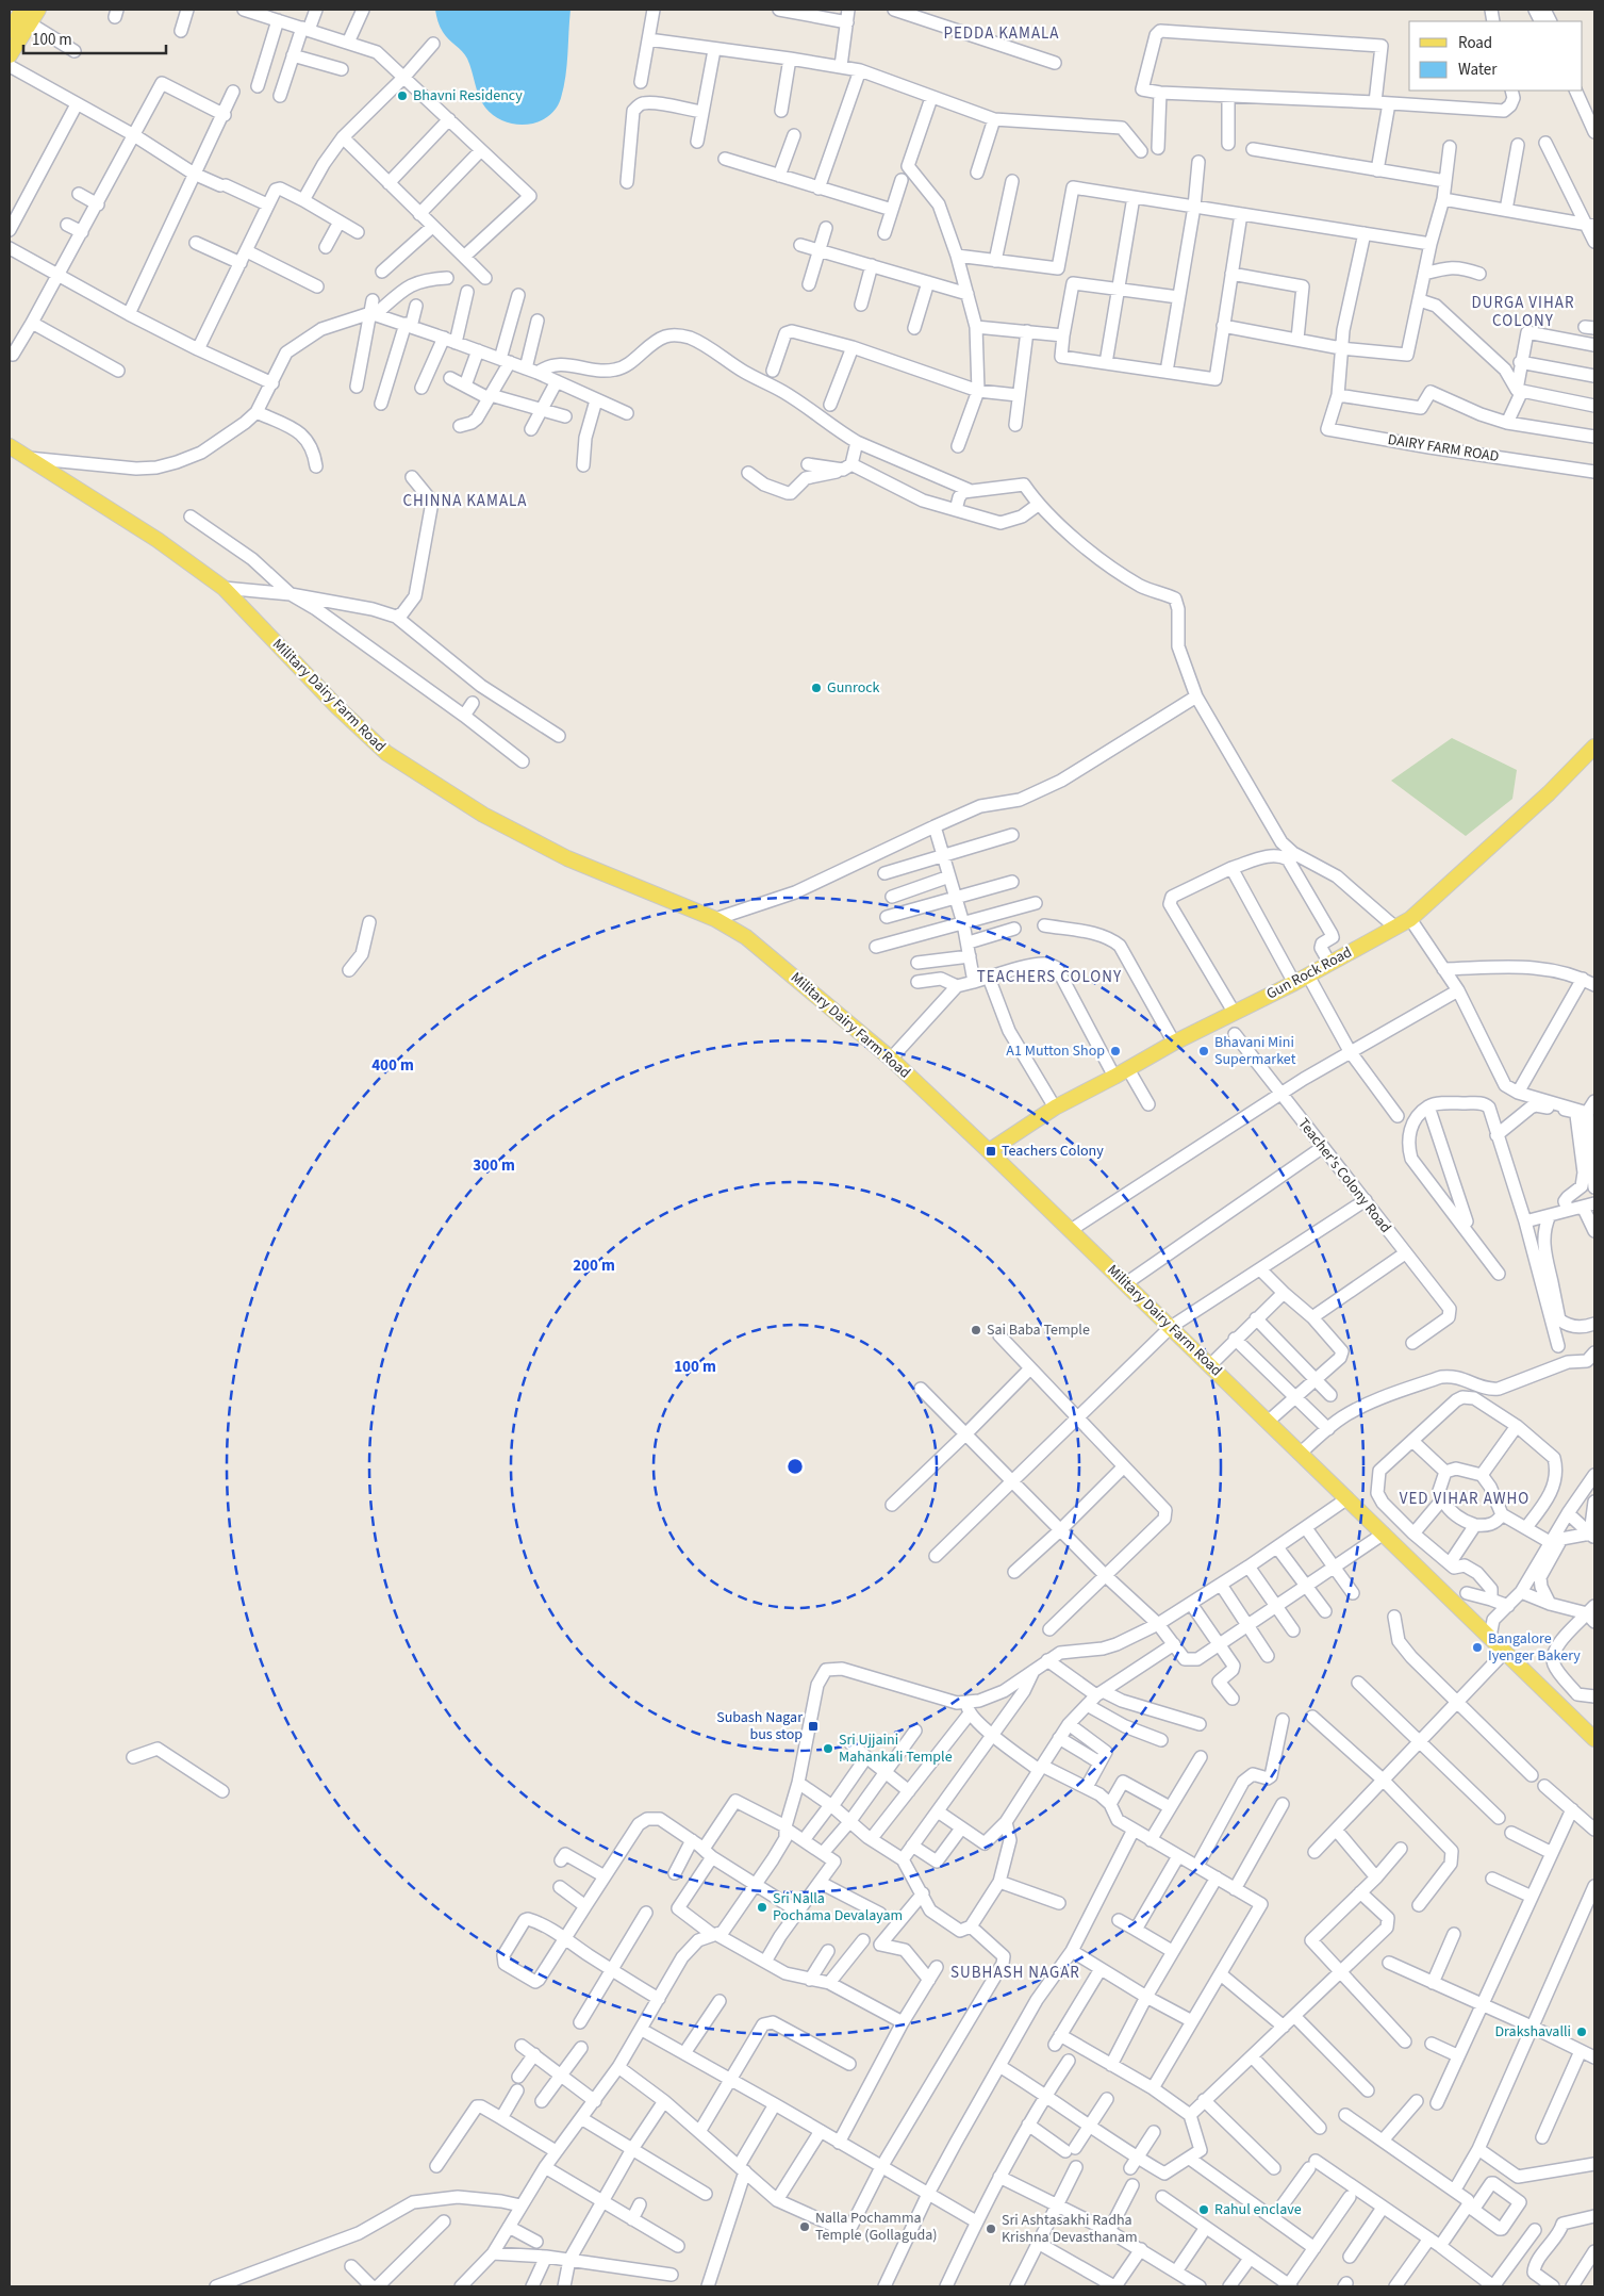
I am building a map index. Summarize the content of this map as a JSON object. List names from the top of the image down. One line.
{"streets":{"main road":["Military Dairy Farm Road","Gun Rock Road"],"street":["DAIRY FARM ROAD","Teacher's Colony Road"]},"crossings":[["Military Dairy Farm Road","Gun Rock Road"]],"districts":["PEDDA KAMALA","DURGA VIHAR COLONY","CHINNA KAMALA","TEACHERS COLONY","VED VIHAR AWHO","SUBHASH NAGAR"],"places":{"other":["Bhavni Residency","Gunrock","A1 Mutton Shop","Bhavani Mini Supermarket","Sai Baba Temple","Bangalore Iyenger Bakery","Sri Ujjaini Mahankali Temple","Sri Nalla Pochama Devalayam","Drakshavalli","Rahul enclave","Nalla Pochamma Temple (Gollaguda)","Sri Ashtasakhi Radha Krishna Devasthanam"],"transit":["Teachers Colony","Subash Nagar bus stop"]},"legend":["Road","Water"],"scale_bar":"100 m","rings":["400 m","300 m","200 m","100 m"]}
